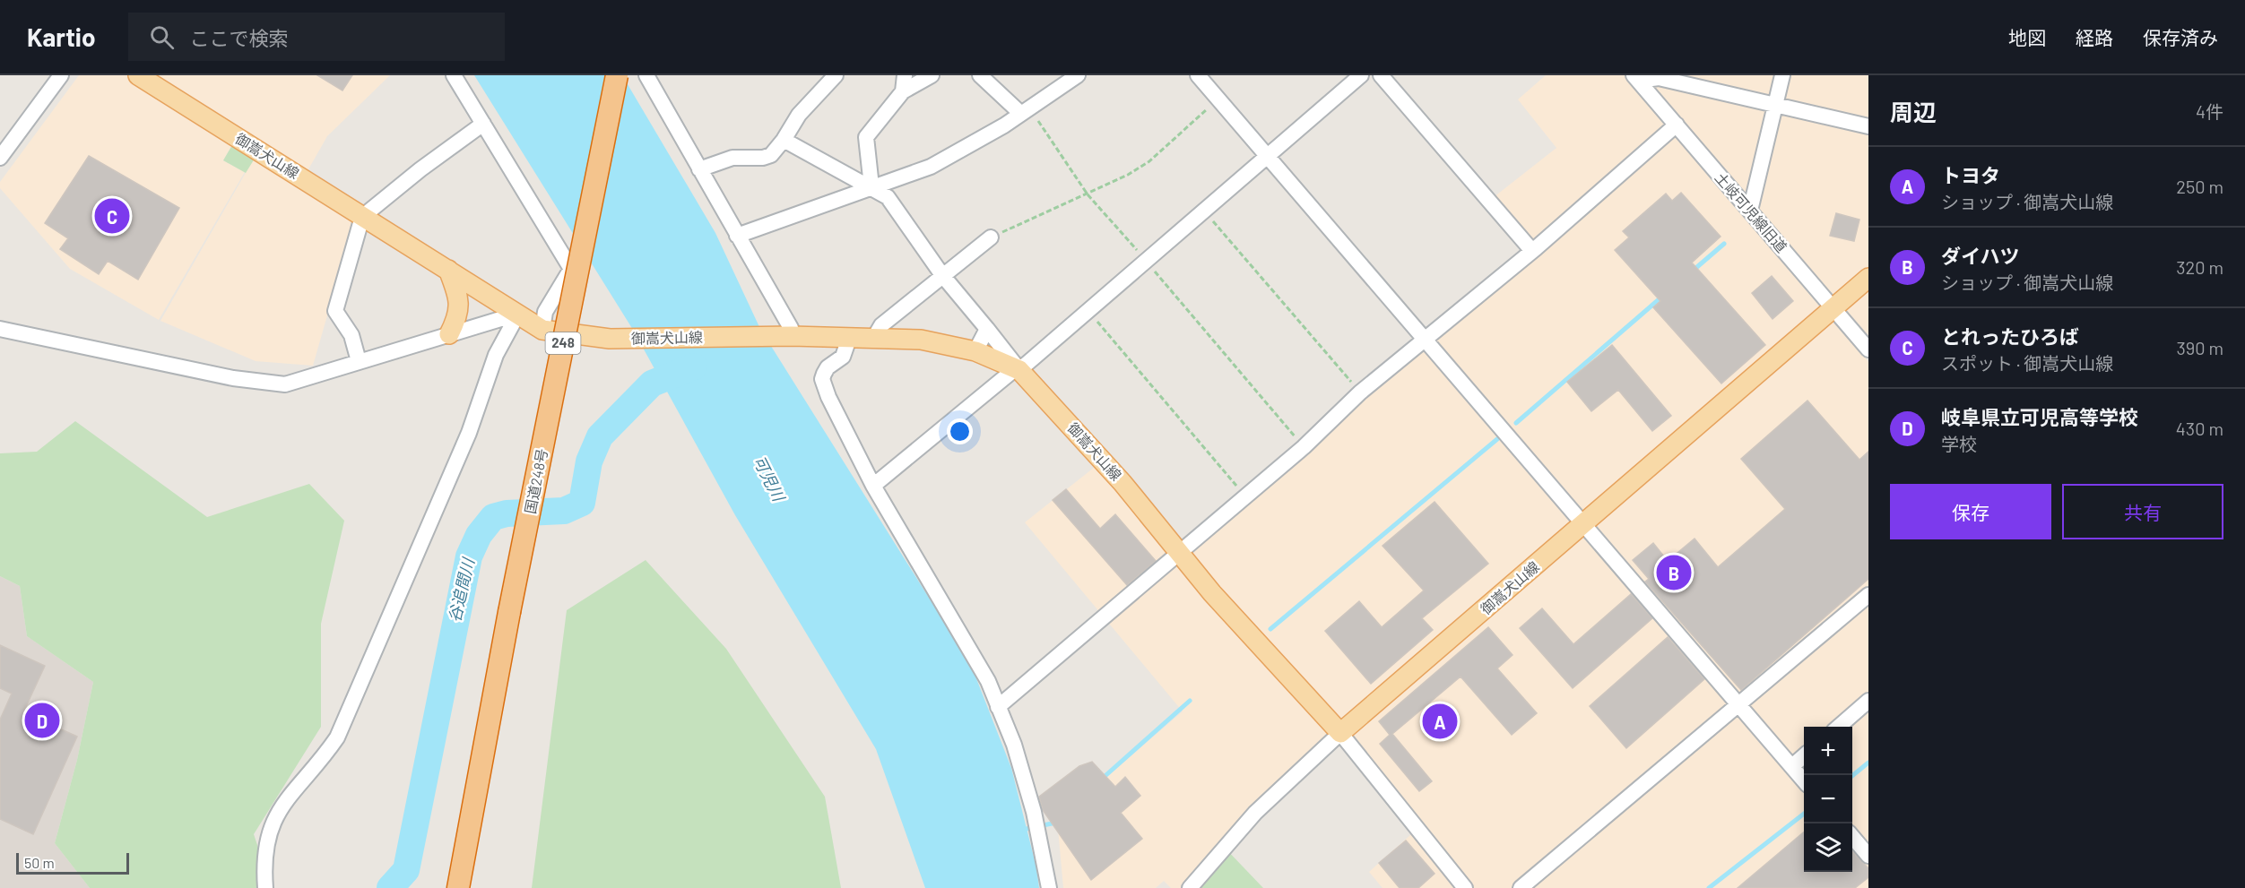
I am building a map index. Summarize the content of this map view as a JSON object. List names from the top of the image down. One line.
{"streets":{"highway":["248","国道248号"],"main road":["御嵩犬山線"],"street":["土岐可児線旧道"]},"crossings":[["御嵩犬山線","土岐可児線旧道"]],"water":["可児川","谷追間川"],"scale_bar":"50 m","page":{"header":"Kartio","search":"ここで検索","nav":["地図","経路","保存済み"],"heading":["周辺","4件"],"list":[{"mark":"A","name":"トヨタ","note":"ショップ · 御嵩犬山線","value":"250 m"},{"mark":"B","name":"ダイハツ","note":"ショップ · 御嵩犬山線","value":"320 m"},{"mark":"C","name":"とれったひろば","note":"スポット · 御嵩犬山線","value":"390 m"},{"mark":"D","name":"岐阜県立可児高等学校","note":"学校","value":"430 m"}],"pins":["C","B","D","A"],"buttons":["保存","共有"],"map_buttons":["+","−"],"scale":"50 m"}}
